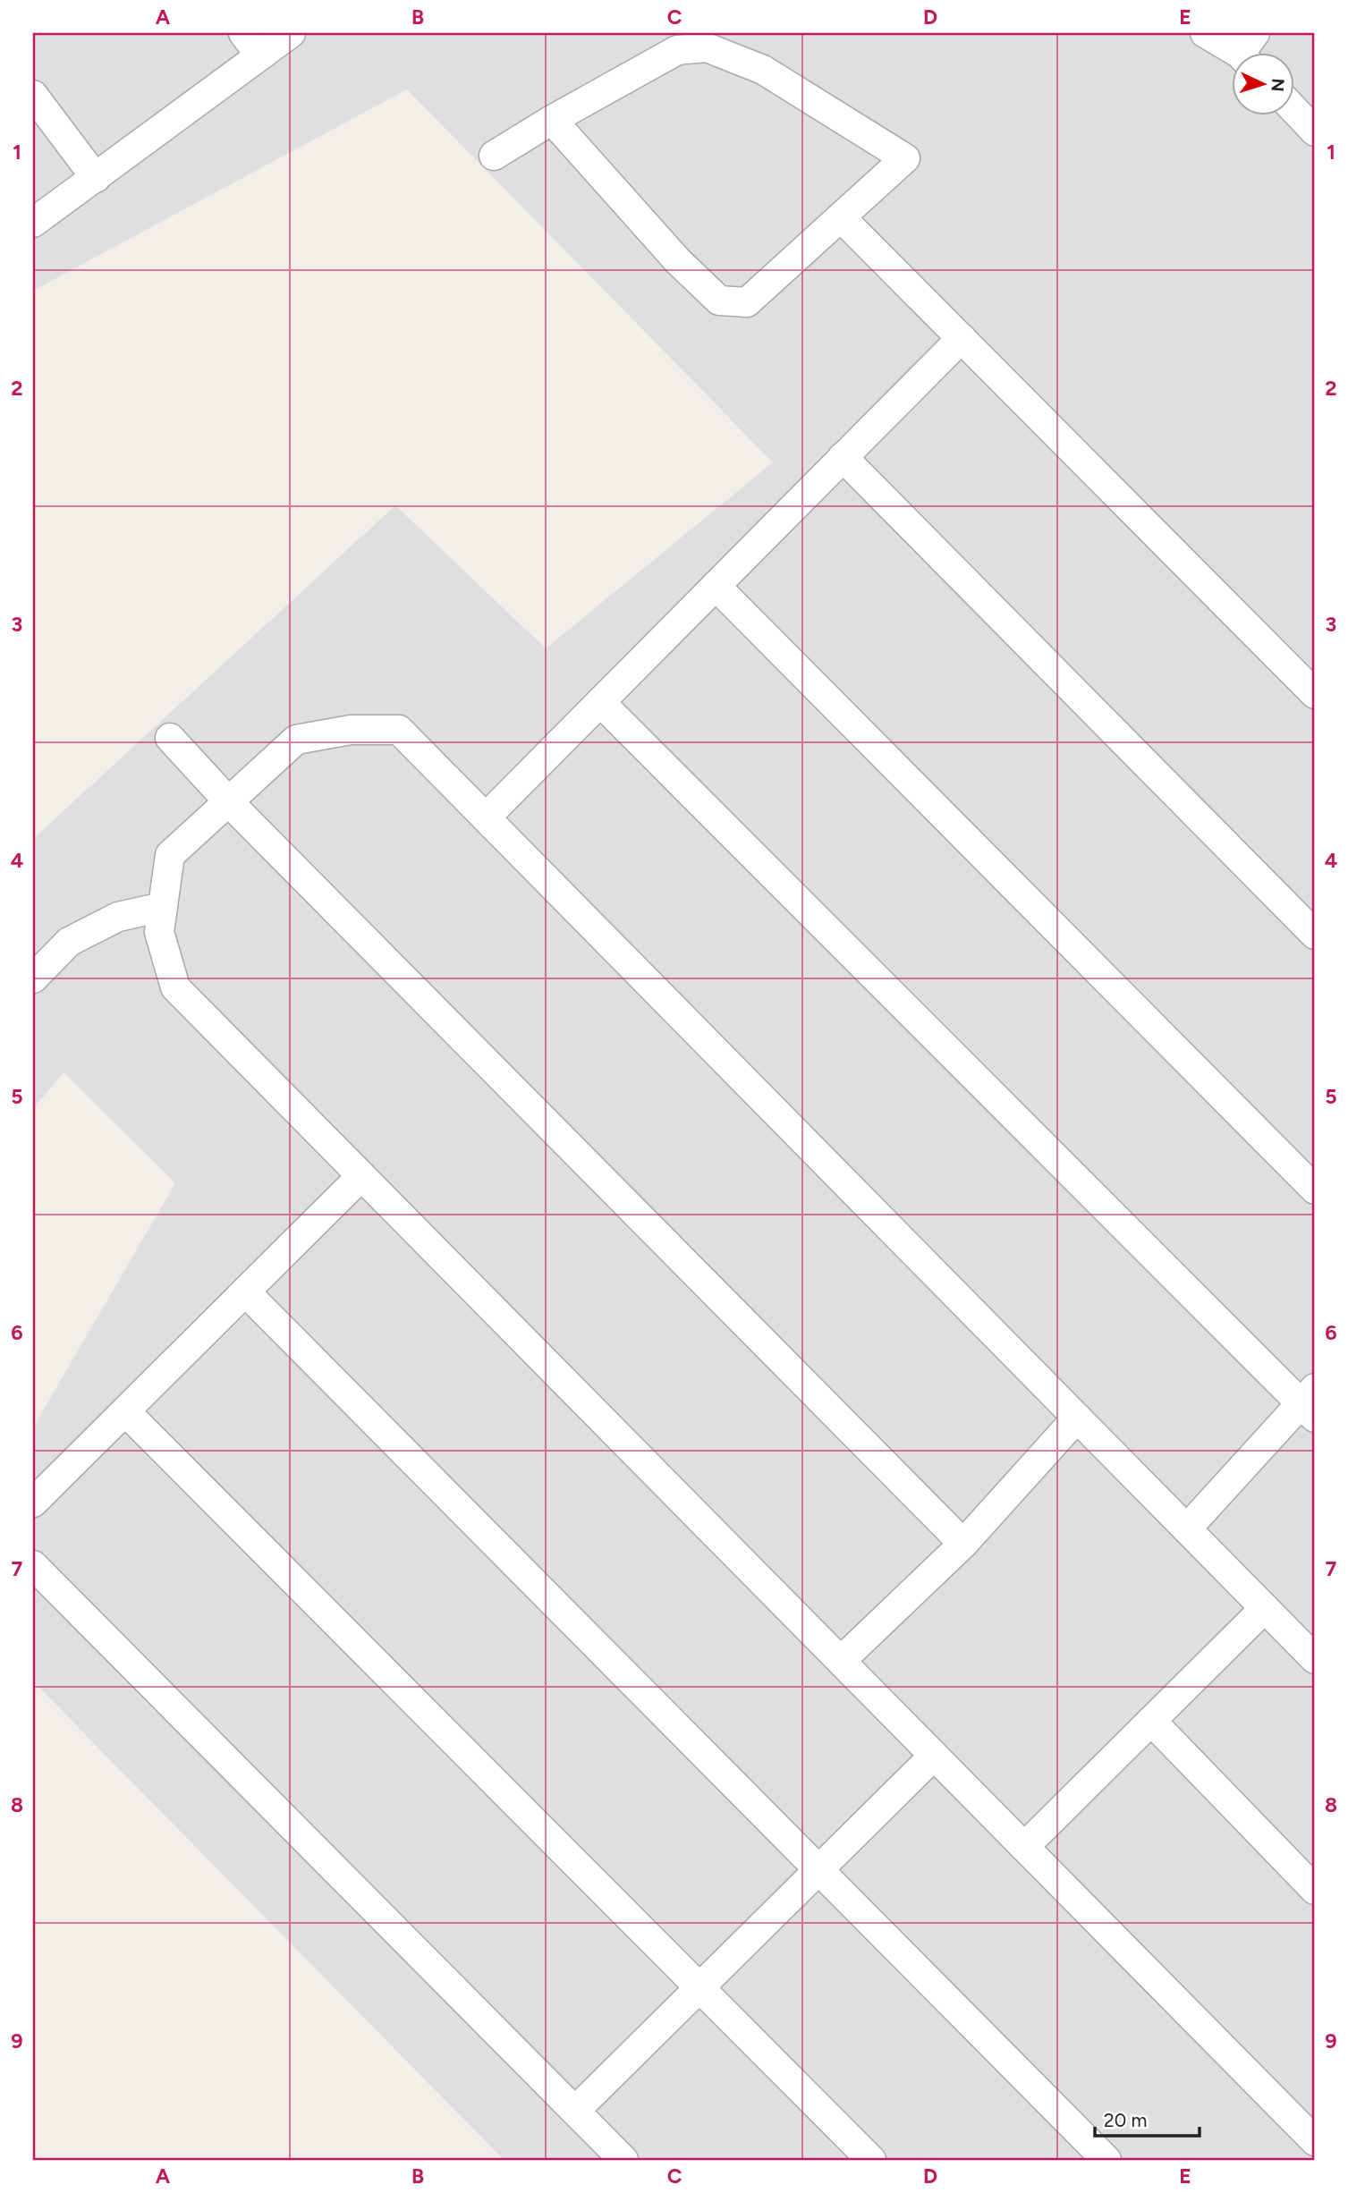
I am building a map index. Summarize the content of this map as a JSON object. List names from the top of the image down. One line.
{"scale_bar":"20 m","north":"right","grid":{"columns":["A","B","C","D","E"],"rows":["1","2","3","4","5","6","7","8","9"]}}
